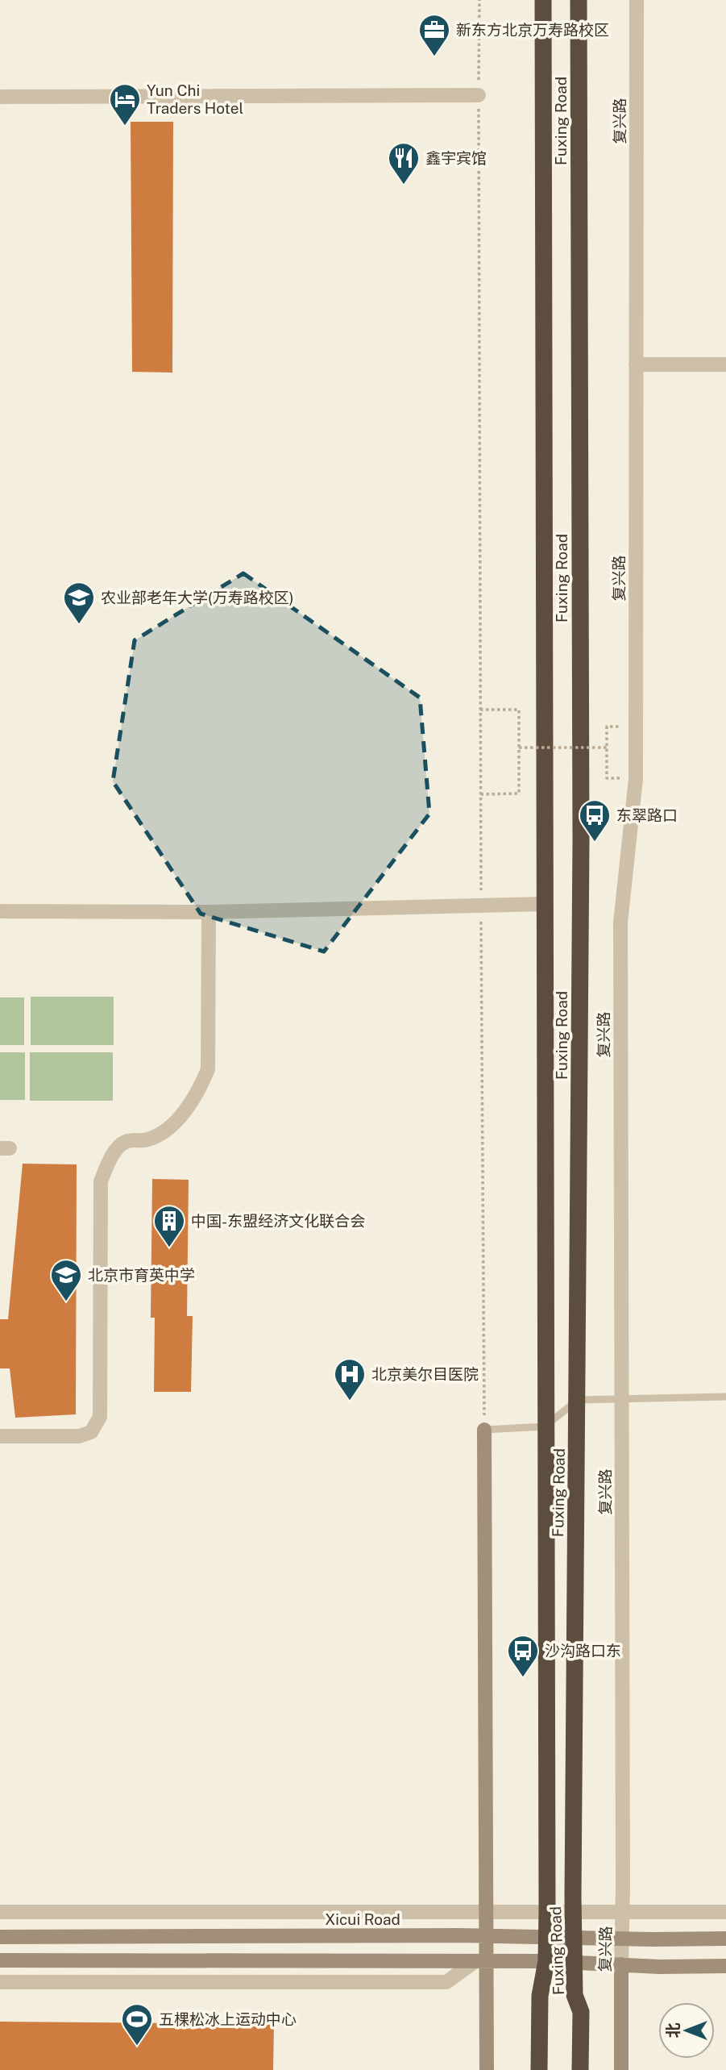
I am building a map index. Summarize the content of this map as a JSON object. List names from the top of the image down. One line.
{"streets":{"highway":["Fuxing Road"],"main road":["复兴路","Xicui Road"]},"crossings":[["Fuxing Road","Xicui Road"],["复兴路","Xicui Road"]],"places":{"office":["新东方北京万寿路校区"],"hotel":["Yun Chi Traders Hotel"],"restaurant":["鑫宇宾馆"],"school or university":["农业部老年大学(万寿路校区)","北京市育英中学"],"bus stop":["东翠路口","沙沟路口东"],"building":["中国-东盟经济文化联合会"],"hospital":["北京美尔目医院"],"sports":["五棵松冰上运动中心"]},"north":"left"}
